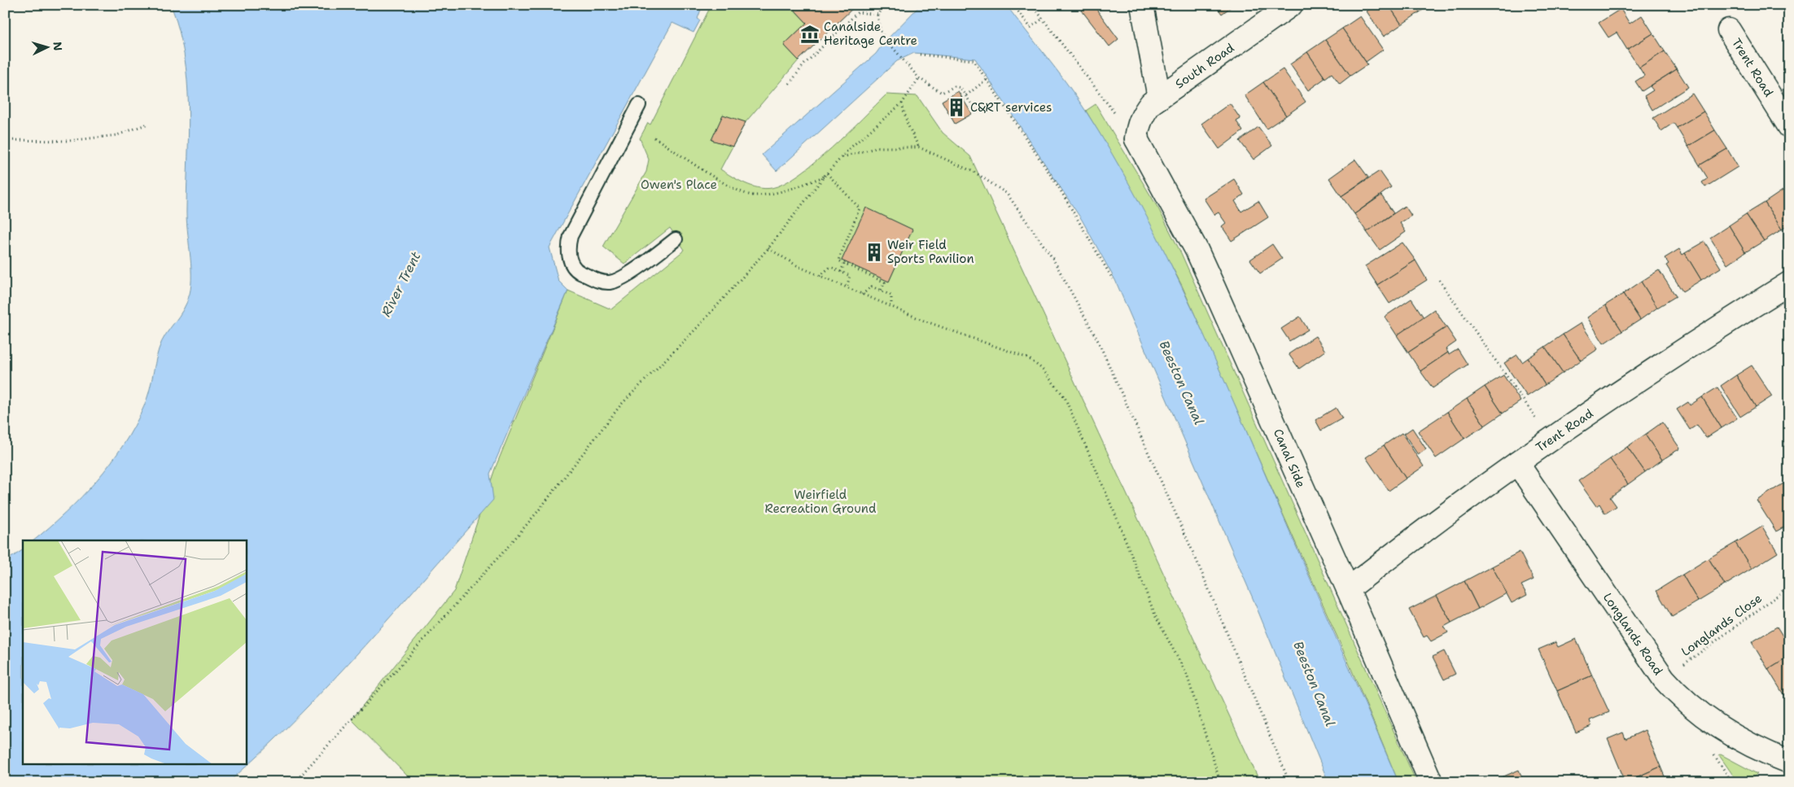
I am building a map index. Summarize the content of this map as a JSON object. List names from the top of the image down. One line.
{"streets":{"street":["South Road","Trent Road","Canal Side","Longlands Road"],"path":["Longlands Close"]},"crossings":[["South Road","Canal Side"],["Trent Road","Canal Side"],["Trent Road","Longlands Road"],["Longlands Close","Longlands Road"]],"water":["River Trent","Beeston Canal"],"parks":["Owen's Place","Weirfield Recreation Ground"],"places":{"museum":["Canalside Heritage Centre"],"building":["C&RT services","Weir Field Sports Pavilion"]},"north":"right"}
